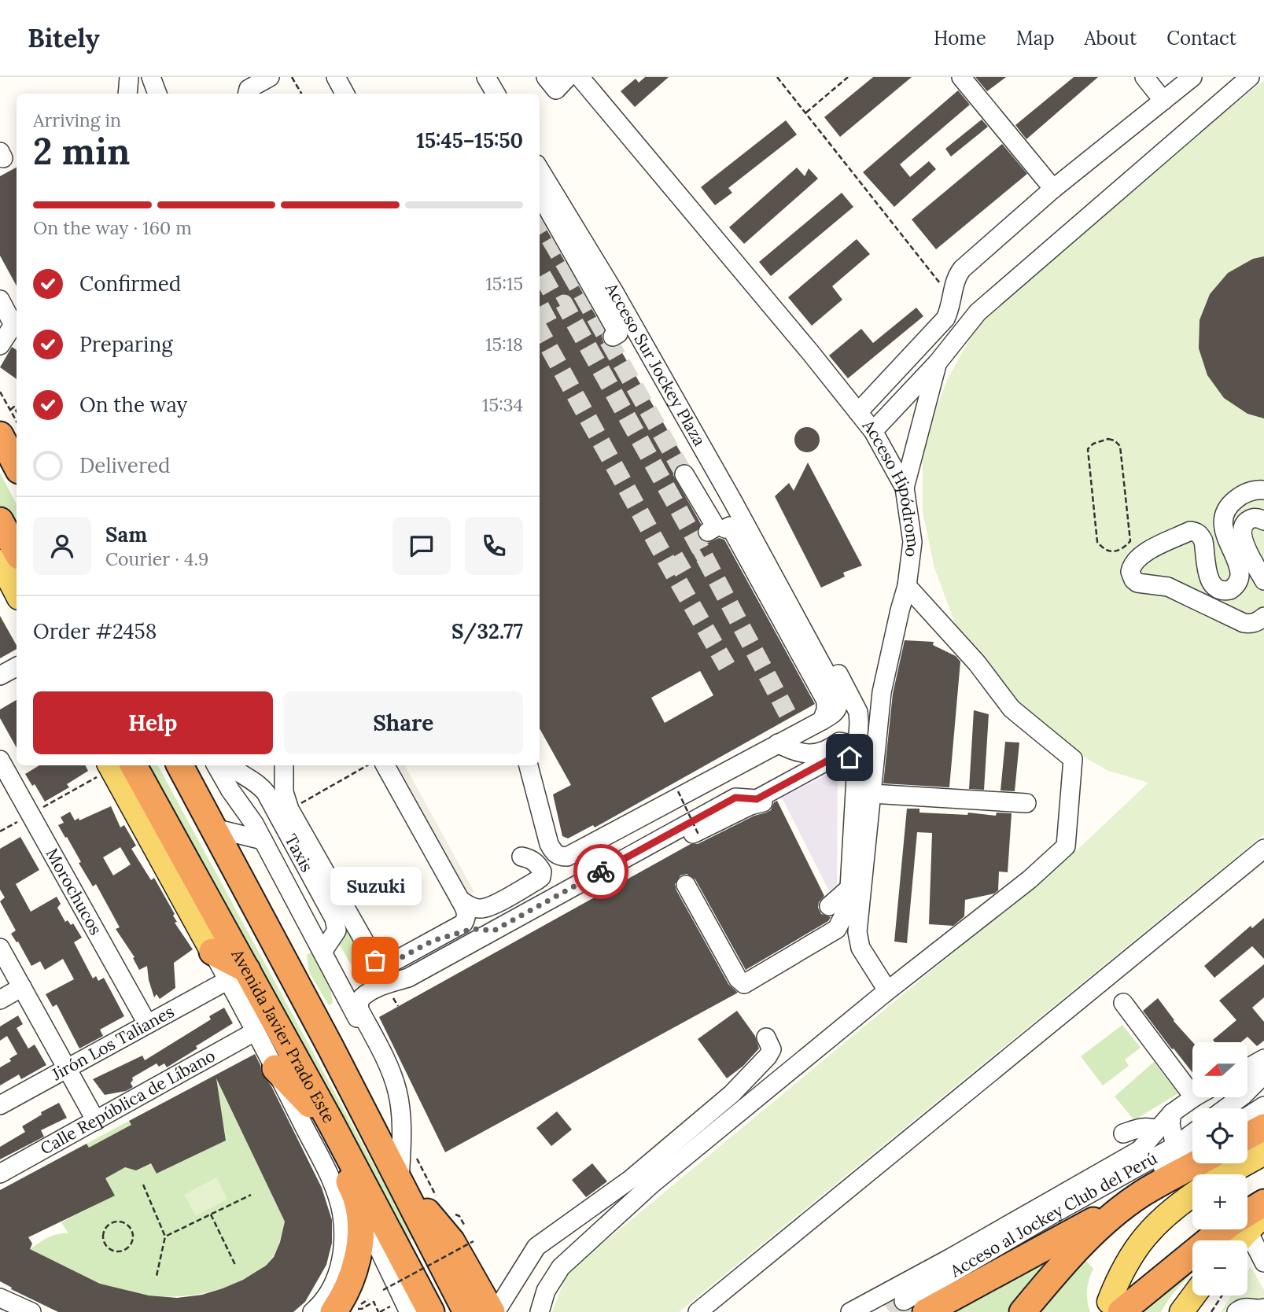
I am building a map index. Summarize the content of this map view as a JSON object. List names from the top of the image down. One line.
{"streets":{"highway":["Avenida Javier Prado Este"],"street":["Acceso Sur Jockey Plaza","Acceso Hipódromo","Taxis","Morochucos","Jirón Los Talianes","Calle República de Líbano","Acceso al Jockey Club del Perú"]},"crossings":[["Morochucos","Jirón Los Talianes"],["Avenida Javier Prado Este","Jirón Los Talianes"],["Avenida Javier Prado Este","Calle República de Líbano"]],"places":["Suzuki"],"north":"left","page":{"header":"Bitely","nav":["Home","Map","About","Contact"],"heading":["2 min","Arriving in","15:45–15:50"],"panel":["Sam","Courier · 4.9","Order #2458","S/32.77"],"bar":"On the way · 160 m","list":[["Confirmed","15:15"],["Preparing","15:18"],["On the way","15:34"],"Delivered"],"buttons":["Help","Share"],"bubble":"Suzuki","map_buttons":["+","−"]}}
